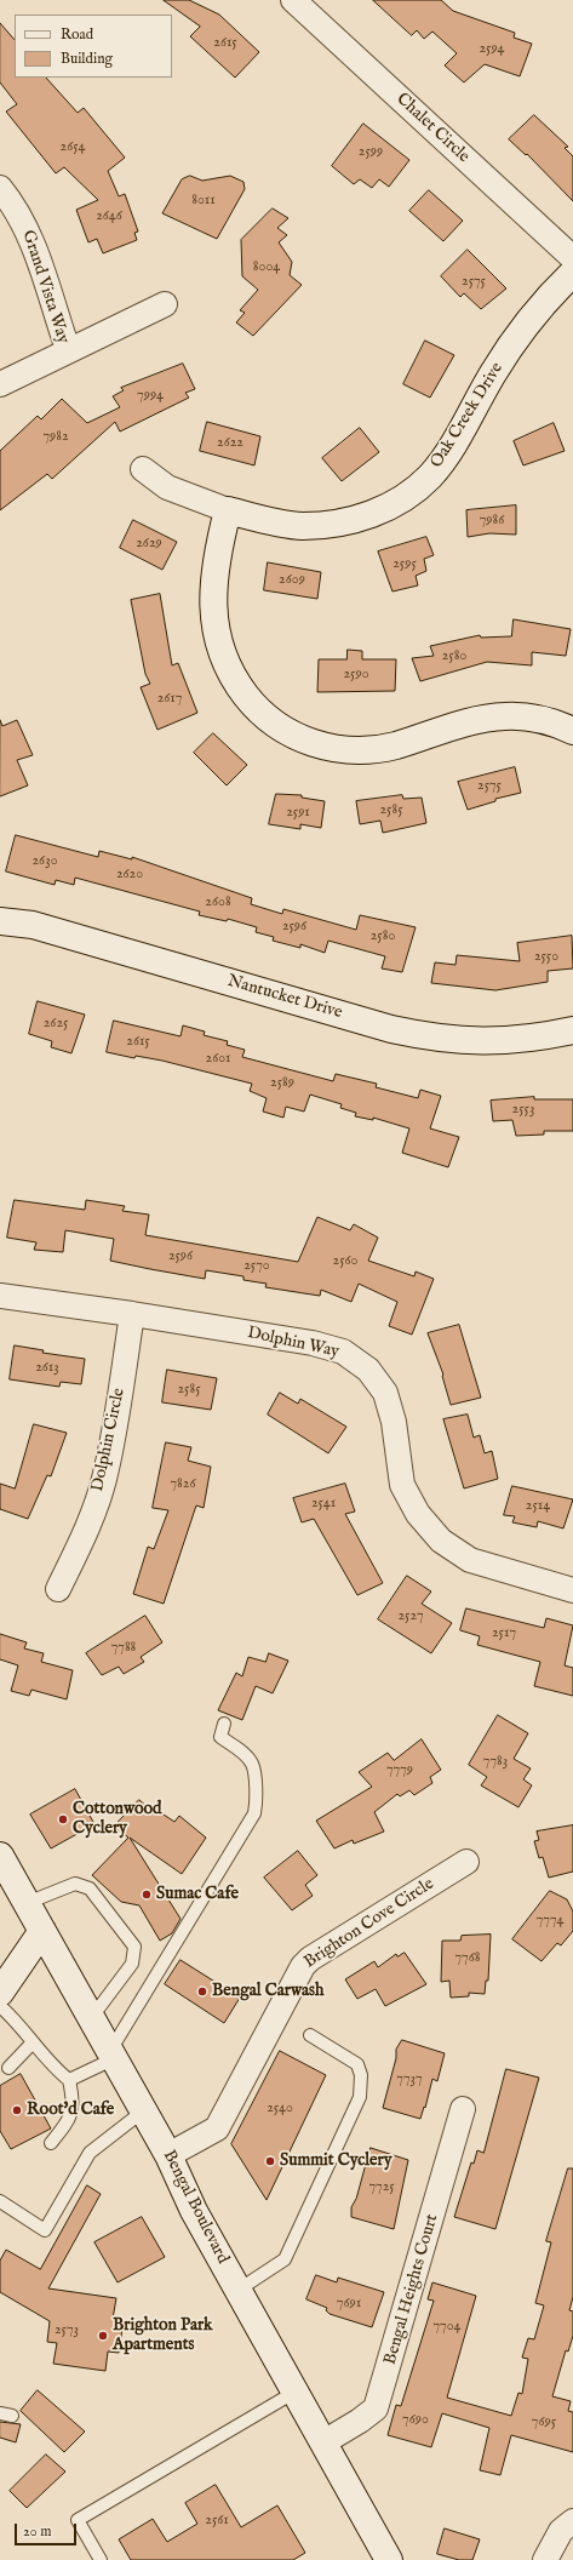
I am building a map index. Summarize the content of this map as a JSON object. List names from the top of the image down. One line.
{"streets":{"street":["Chalet Circle","Grand Vista Way","Oak Creek Drive","Nantucket Drive","Dolphin Way","Dolphin Circle","Brighton Cove Circle","Bengal Boulevard","Bengal Heights Court"]},"crossings":[["Dolphin Way","Dolphin Circle"],["Brighton Cove Circle","Bengal Boulevard"],["Bengal Boulevard","Bengal Heights Court"]],"places":["Cottonwood Cyclery","Sumac Cafe","Bengal Carwash","Root'd Cafe","Summit Cyclery","Brighton Park Apartments"],"house_numbers":["2615","2594","2654","2599","8011","2646","8004","2575","7994","7982","2622","7986","2629","2595","2609","2580","2590","2617","2575","2585","2591","2630","2620","2608","2596","2580","2550","2625","2615","2601","2589","2553","2596","2560","2570","2613","2585","7826","2541","2514","2527","2517","7788","7783","7779","7774","7768","7737","2540","7725","7691","7704","2573","7690","7695","2561"],"legend":["Road","Building"],"scale_bar":"20 m"}
